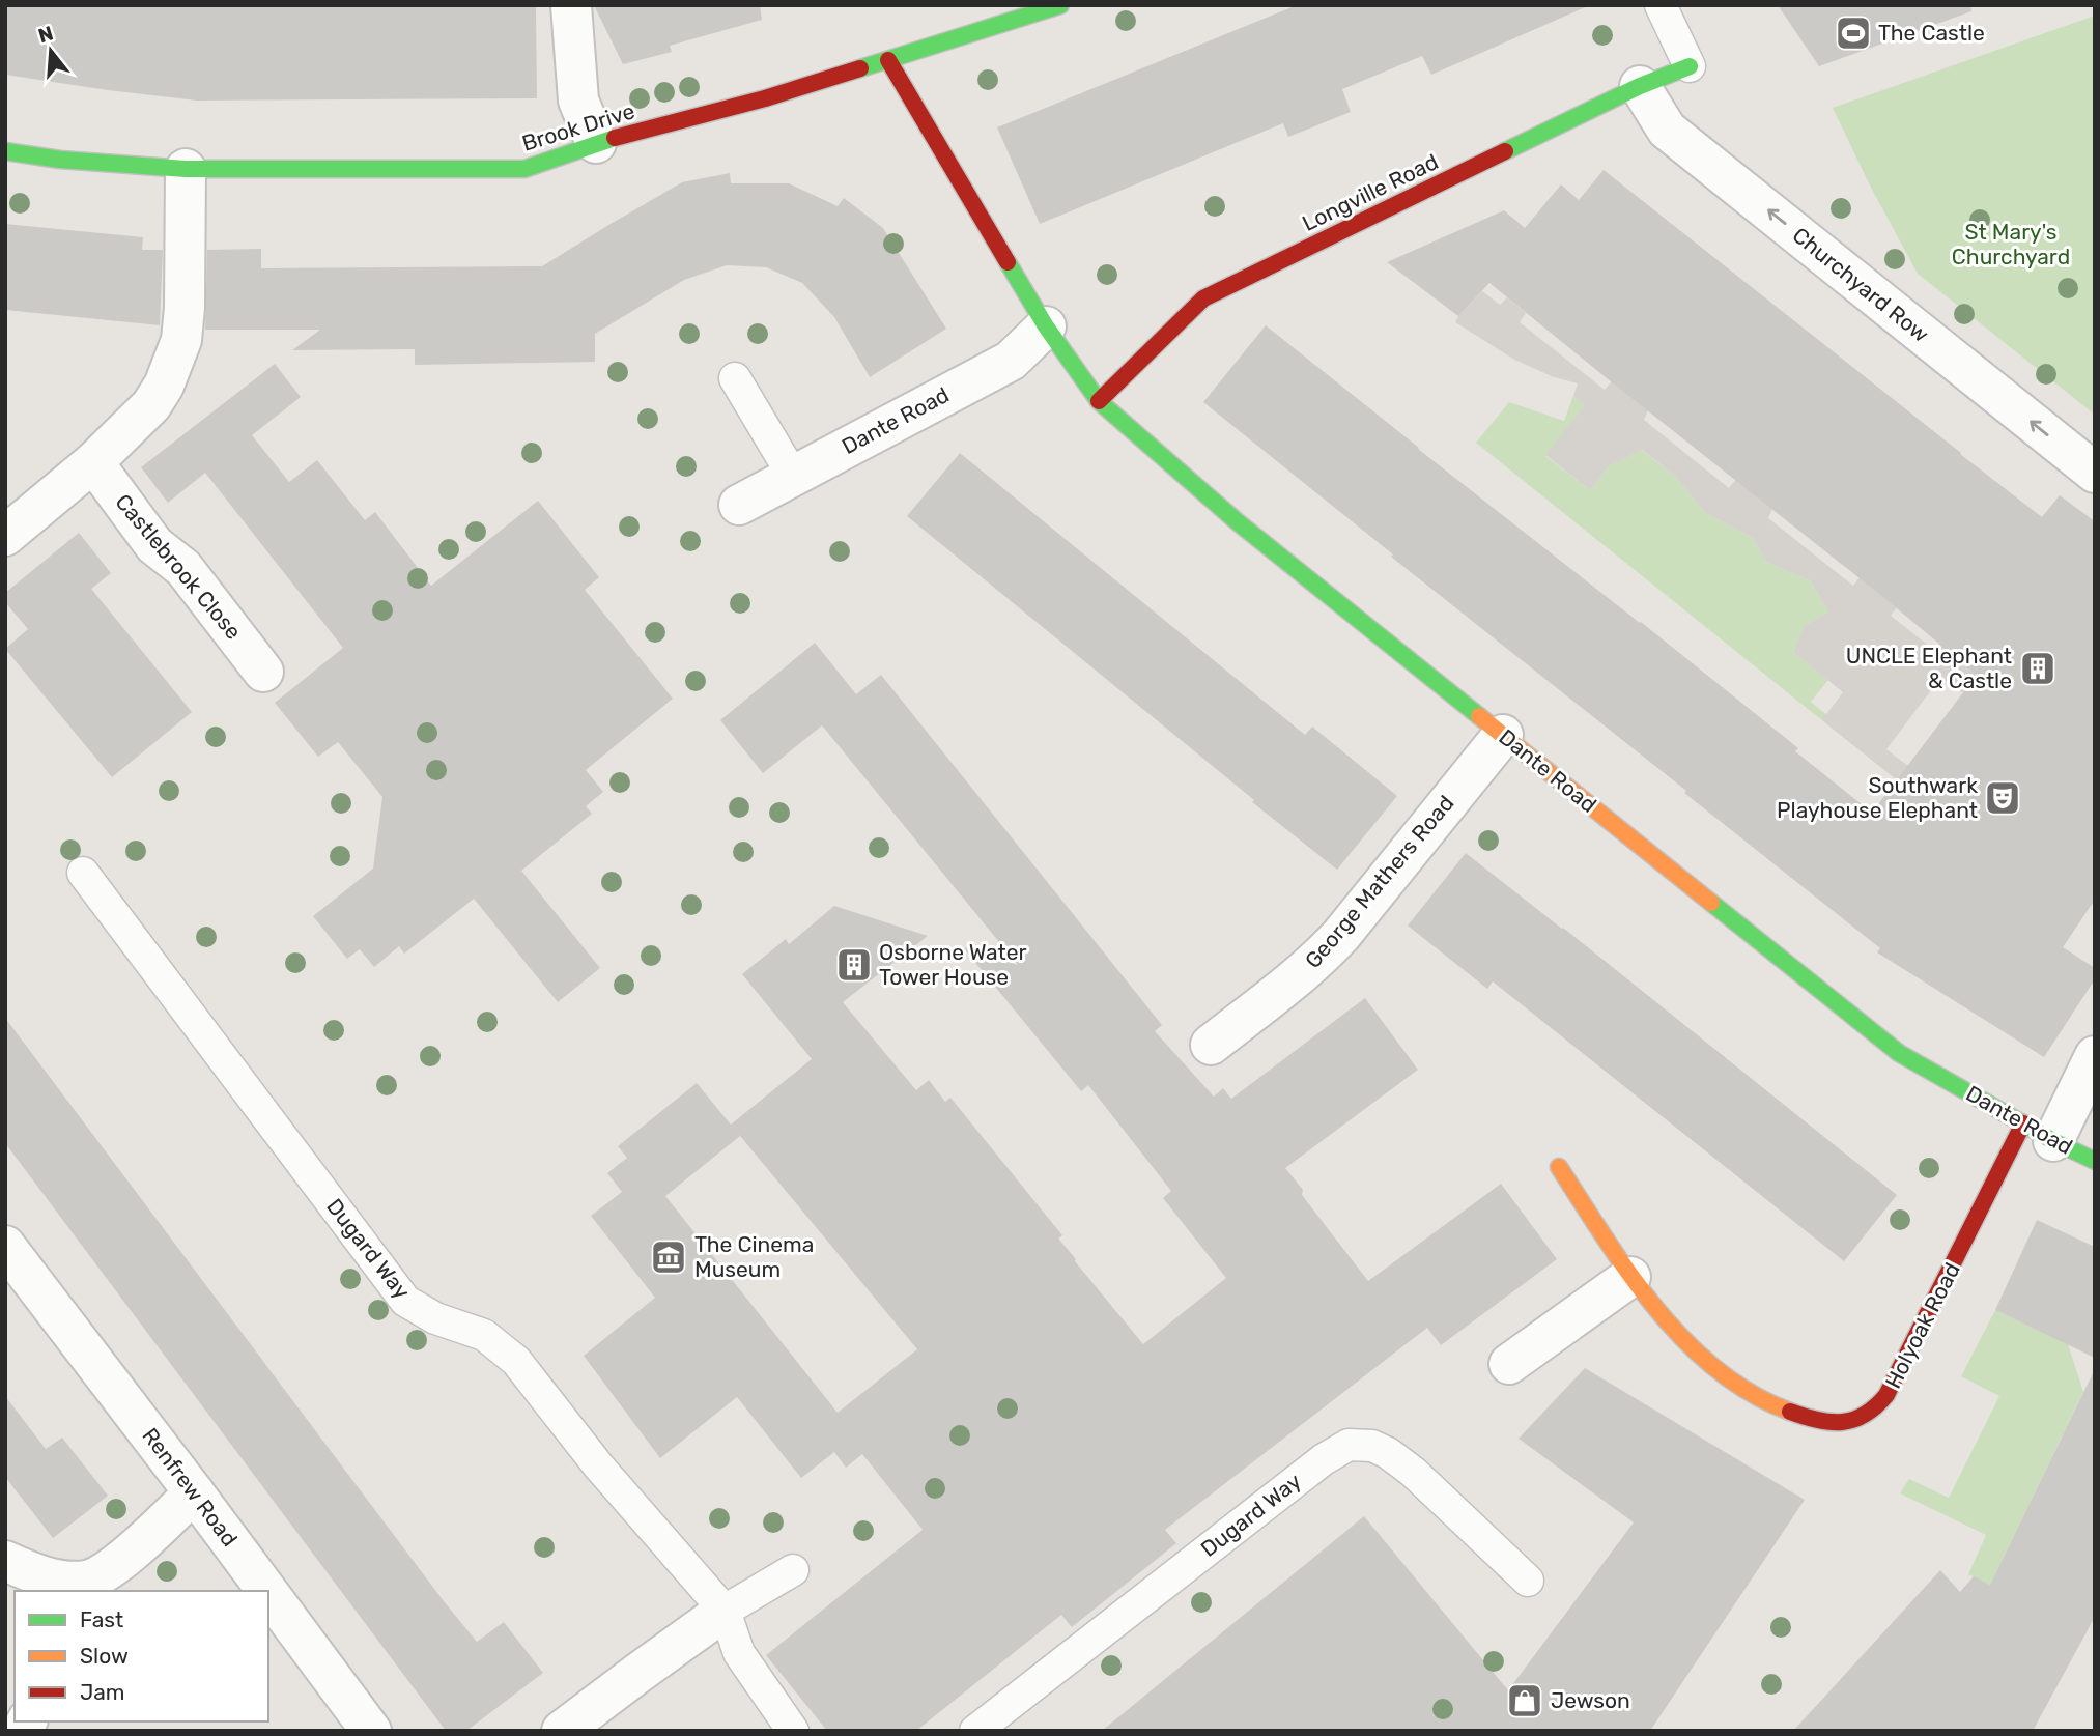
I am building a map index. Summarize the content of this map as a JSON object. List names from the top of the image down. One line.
{"streets":{"street":["Brook Drive","Longville Road","Churchyard Row","Dante Road","Castlebrook Close","George Mathers Road","Holyoak Road","Renfrew Road"],"lane":["Dugard Way"]},"crossings":[["Brook Drive","Dante Road"],["Longville Road","Churchyard Row"],["Longville Road","Dante Road"],["Dante Road","George Mathers Road"],["Dante Road","Holyoak Road"]],"one_way":["Churchyard Row"],"parks":["St Mary's Churchyard"],"places":{"sports":["The Castle"],"building":["UNCLE Elephant & Castle","Osborne Water Tower House"],"theatre":["Southwark Playhouse Elephant"],"museum":["The Cinema Museum"],"shop":["Jewson"]},"legend":["Fast","Slow","Jam"],"north":"top"}
